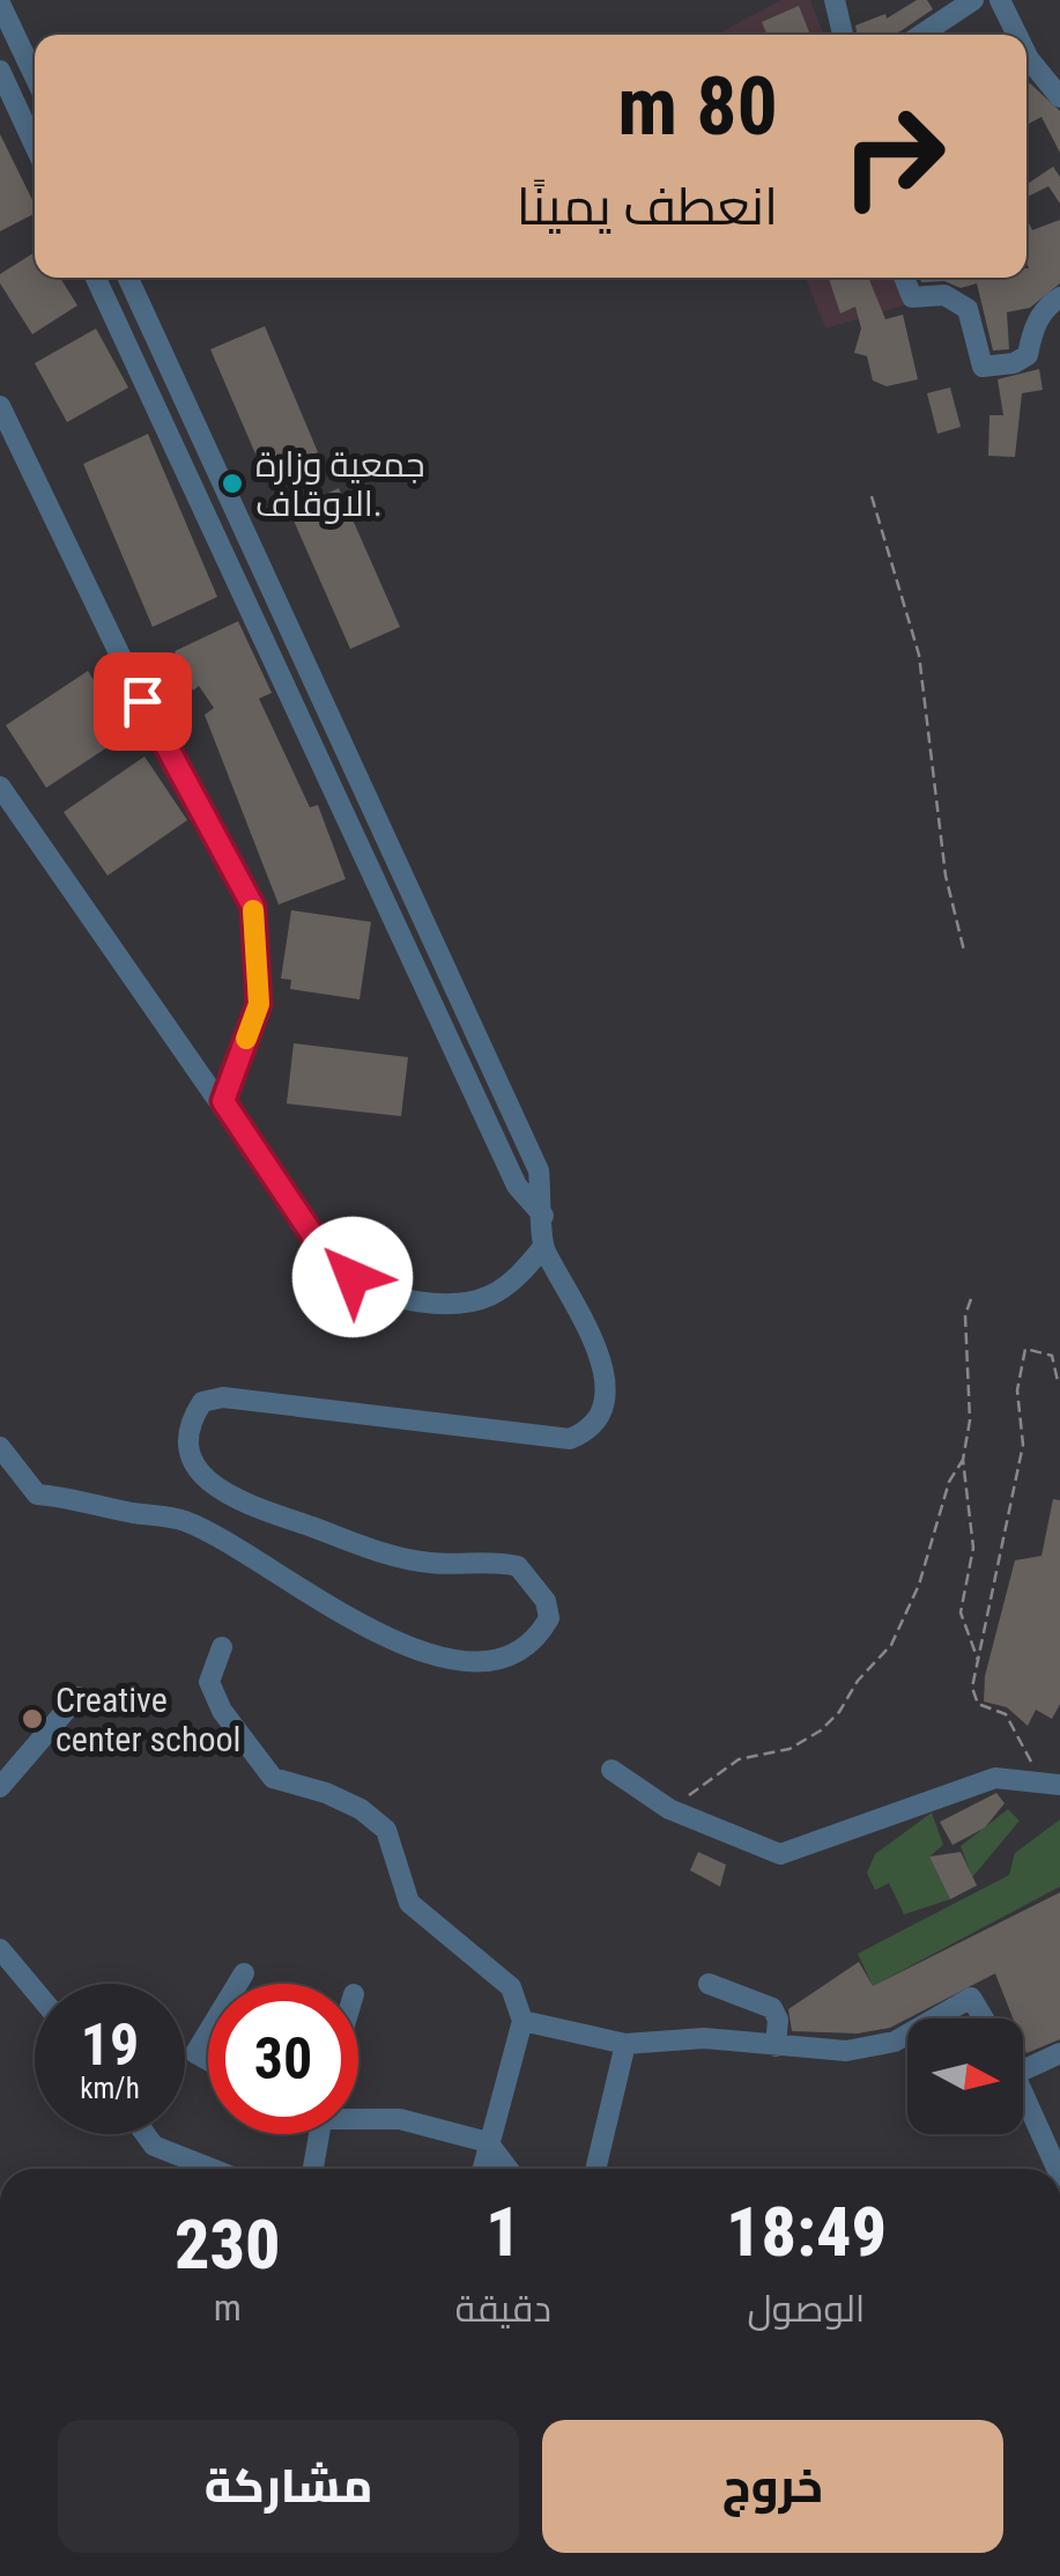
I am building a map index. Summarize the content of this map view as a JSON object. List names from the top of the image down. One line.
{"places":["جمعية وزارة الاوقاف.","Creative center school"],"north":"right","page":{"turn":["80 m","انعطف يمينًا"],"speed":"19 km/h","limit":"30","eta":["18:49","الوصول","1","دقيقة","230","m"],"buttons":["خروج","مشاركة"]}}
